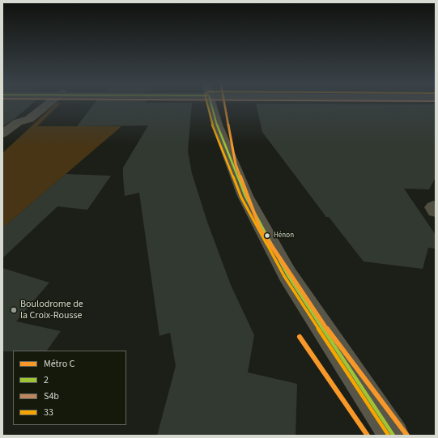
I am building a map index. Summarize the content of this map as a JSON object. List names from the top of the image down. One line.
{"places":["Hénon","Boulodrome de la Croix-Rousse"],"lines":["metro line C","transit line 2","transit line 33"],"legend":["Métro C","2","S4b","33"]}
